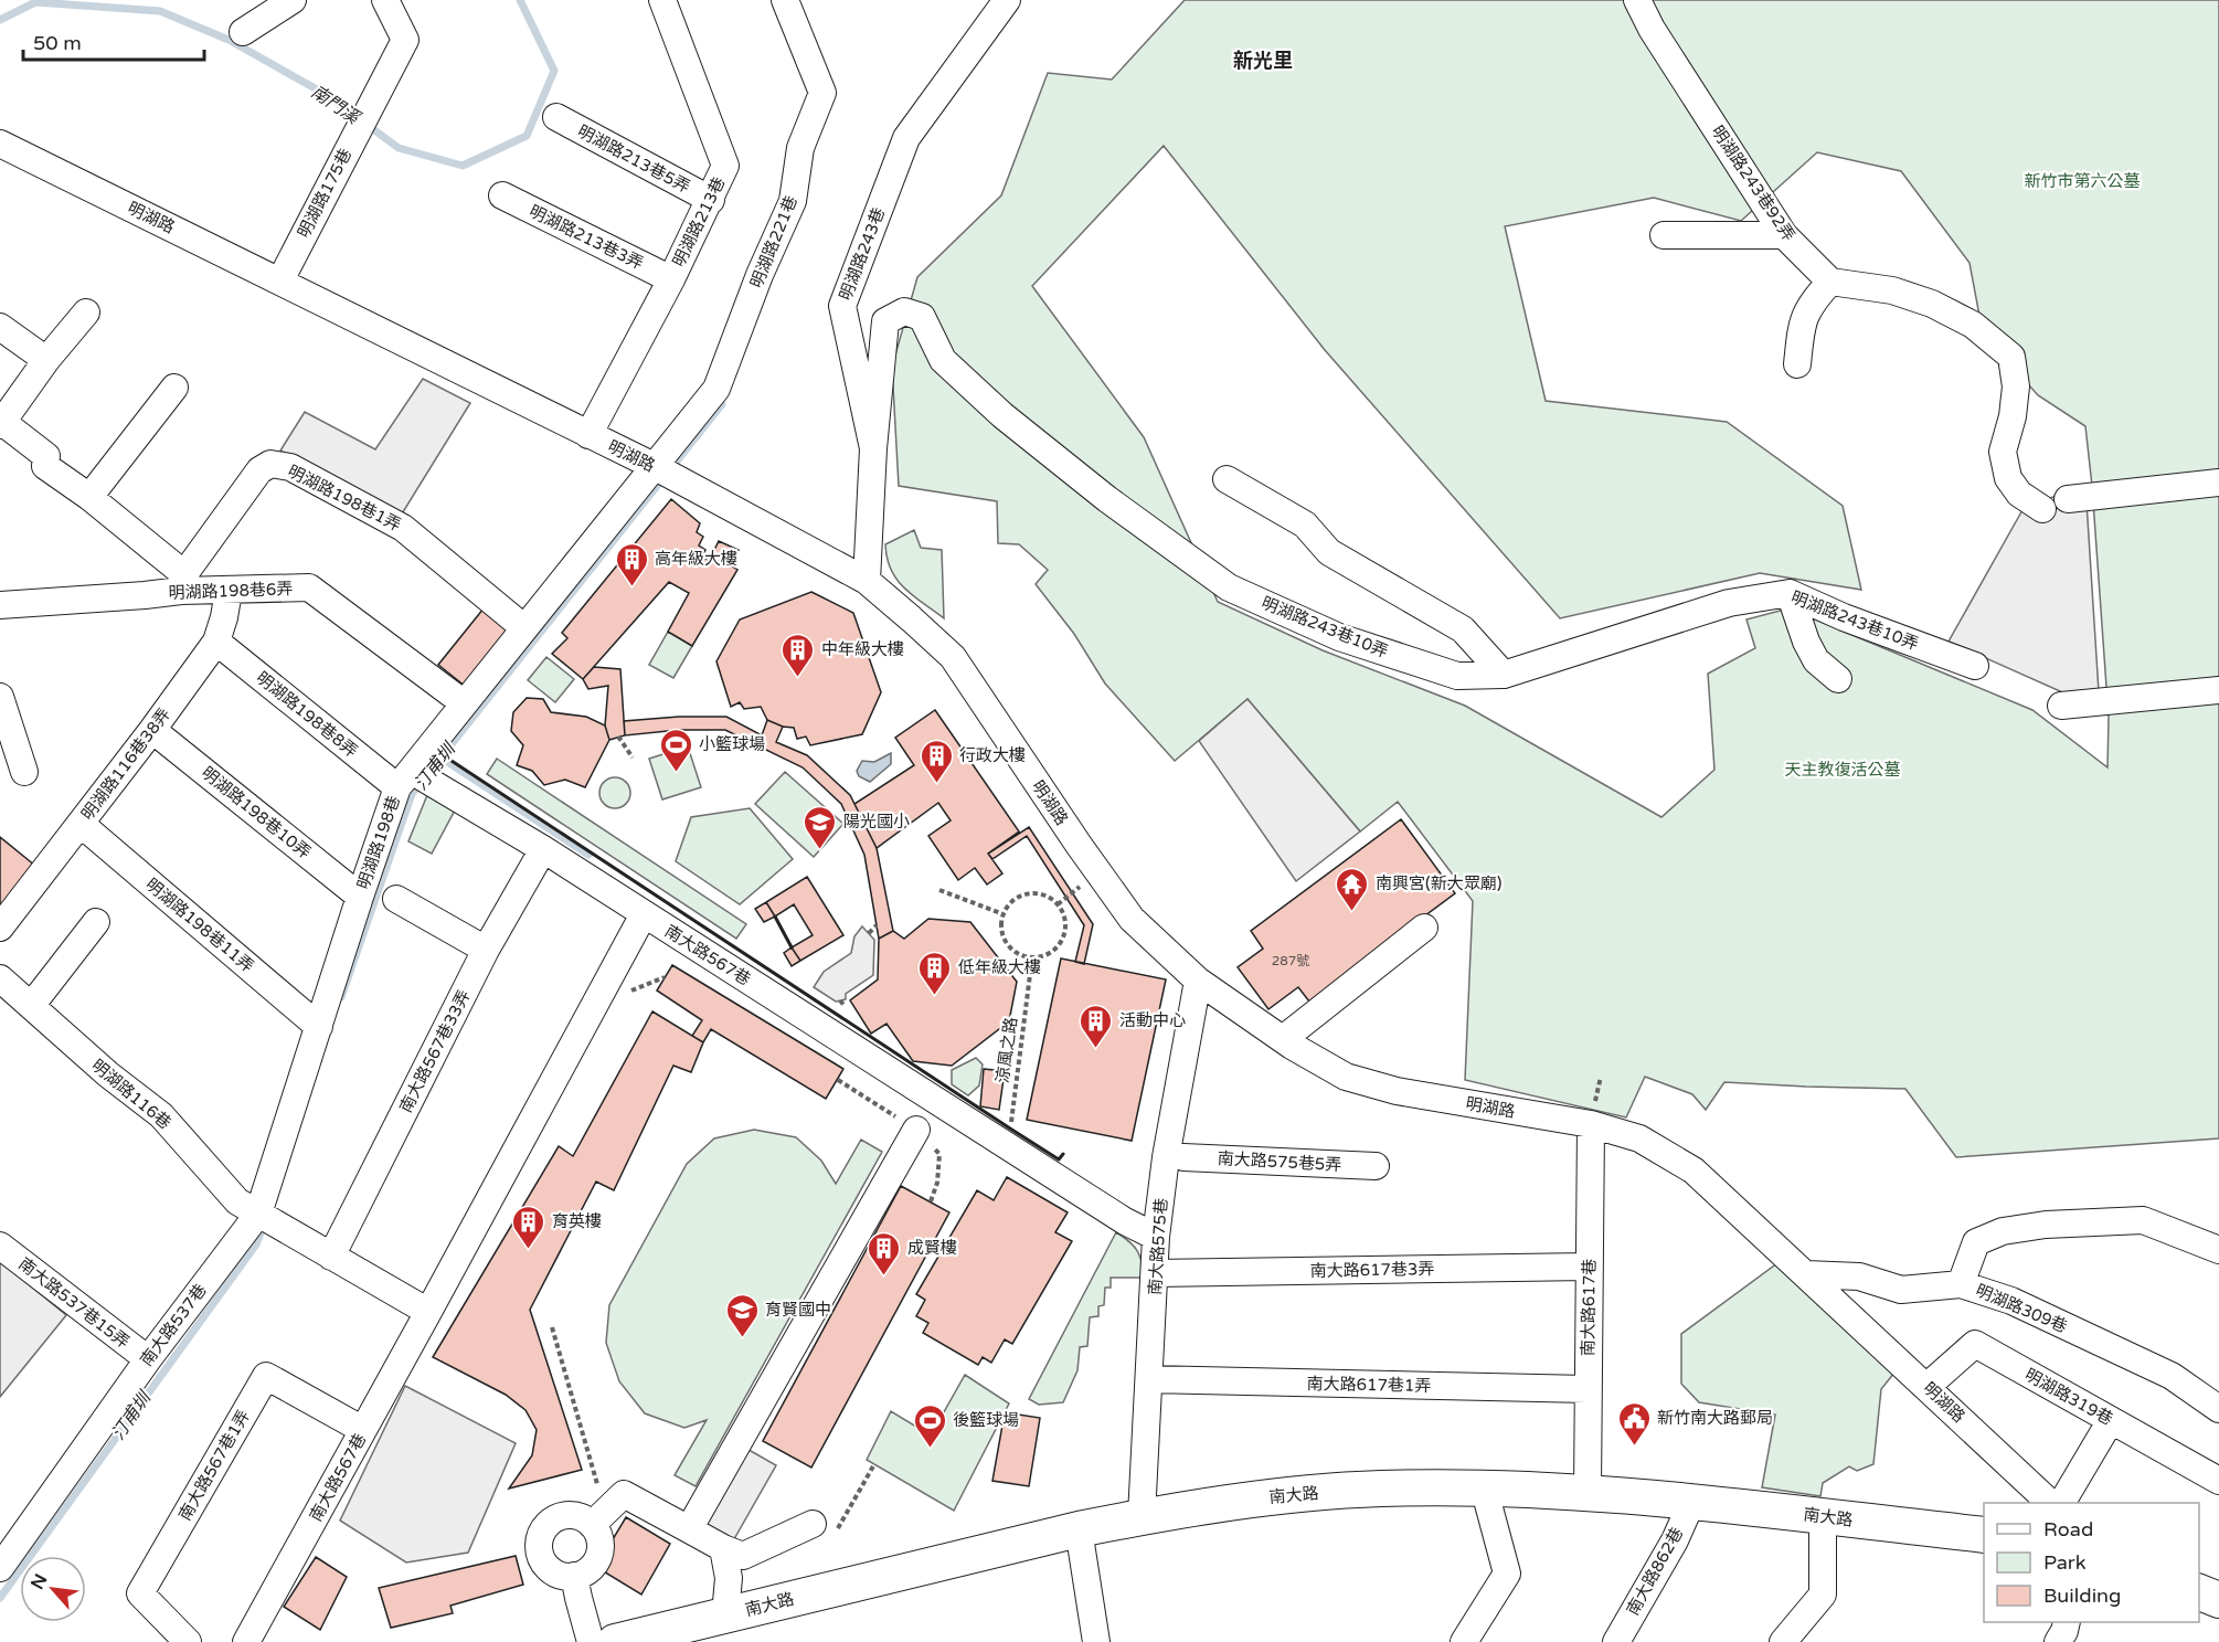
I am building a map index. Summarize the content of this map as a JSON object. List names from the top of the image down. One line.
{"streets":{"main road":["南大路"],"street":["明湖路213巷5弄","明湖路243巷92弄","明湖路175巷","明湖路","明湖路213巷","明湖路213巷3弄","明湖路221巷","明湖路243巷","明湖路198巷1弄","明湖路198巷6弄","明湖路243巷10弄","明湖路198巷8弄","明湖路116巷38弄","明湖路198巷10弄","明湖路198巷","明湖路198巷11弄","南大路567巷","南大路567巷33弄","明湖路116巷","南大路575巷5弄","南大路575巷","南大路617巷3弄","南大路537巷15弄","南大路617巷","明湖路309巷","南大路537巷","南大路617巷1弄","明湖路319巷","南大路567巷1弄","南大路862巷"],"path":["涼風之路"]},"crossings":[["明湖路213巷5弄","明湖路213巷"],["明湖路175巷","明湖路"],["明湖路","明湖路213巷"],["明湖路","明湖路221巷"],["明湖路","明湖路243巷"],["明湖路","明湖路198巷"],["明湖路","南大路575巷"],["明湖路","南大路617巷"],["明湖路","明湖路309巷"],["明湖路","明湖路319巷"],["明湖路213巷","明湖路213巷3弄"],["明湖路221巷","明湖路198巷"],["明湖路243巷","明湖路243巷10弄"],["明湖路198巷1弄","明湖路198巷6弄"],["明湖路198巷1弄","明湖路198巷"],["明湖路198巷6弄","明湖路116巷38弄"],["明湖路198巷6弄","明湖路198巷"],["明湖路198巷8弄","明湖路116巷38弄"],["明湖路198巷8弄","明湖路198巷"],["明湖路116巷38弄","明湖路198巷10弄"],["明湖路116巷38弄","明湖路198巷11弄"],["明湖路198巷10弄","明湖路198巷"],["明湖路198巷","明湖路198巷11弄"],["明湖路198巷","明湖路116巷"],["明湖路198巷","南大路537巷"],["南大路567巷","涼風之路"],["南大路567巷","南大路575巷"],["南大路567巷","南大路567巷1弄"],["明湖路116巷","南大路537巷"],["南大路575巷","南大路617巷3弄"],["南大路575巷","南大路617巷1弄"],["南大路575巷","南大路"],["南大路617巷3弄","南大路617巷"],["南大路537巷15弄","南大路537巷"],["南大路617巷","南大路617巷1弄"],["南大路617巷","南大路"],["南大路","南大路862巷"]],"districts":["新光里"],"water":["南門溪","汀甫圳"],"parks":["新竹市第六公墓","天主教復活公墓"],"places":{"building":["高年級大樓","中年級大樓","行政大樓","低年級大樓","活動中心","育英樓","成賢樓"],"sports":["小籃球場","後籃球場"],"school or university":["陽光國小","育賢國中"],"temple":["南興宮(新大眾廟)"],"public building":["新竹南大路郵局"]},"house_numbers":["287號"],"legend":["Road","Park","Building"],"scale_bar":"50 m","north":"top left"}
